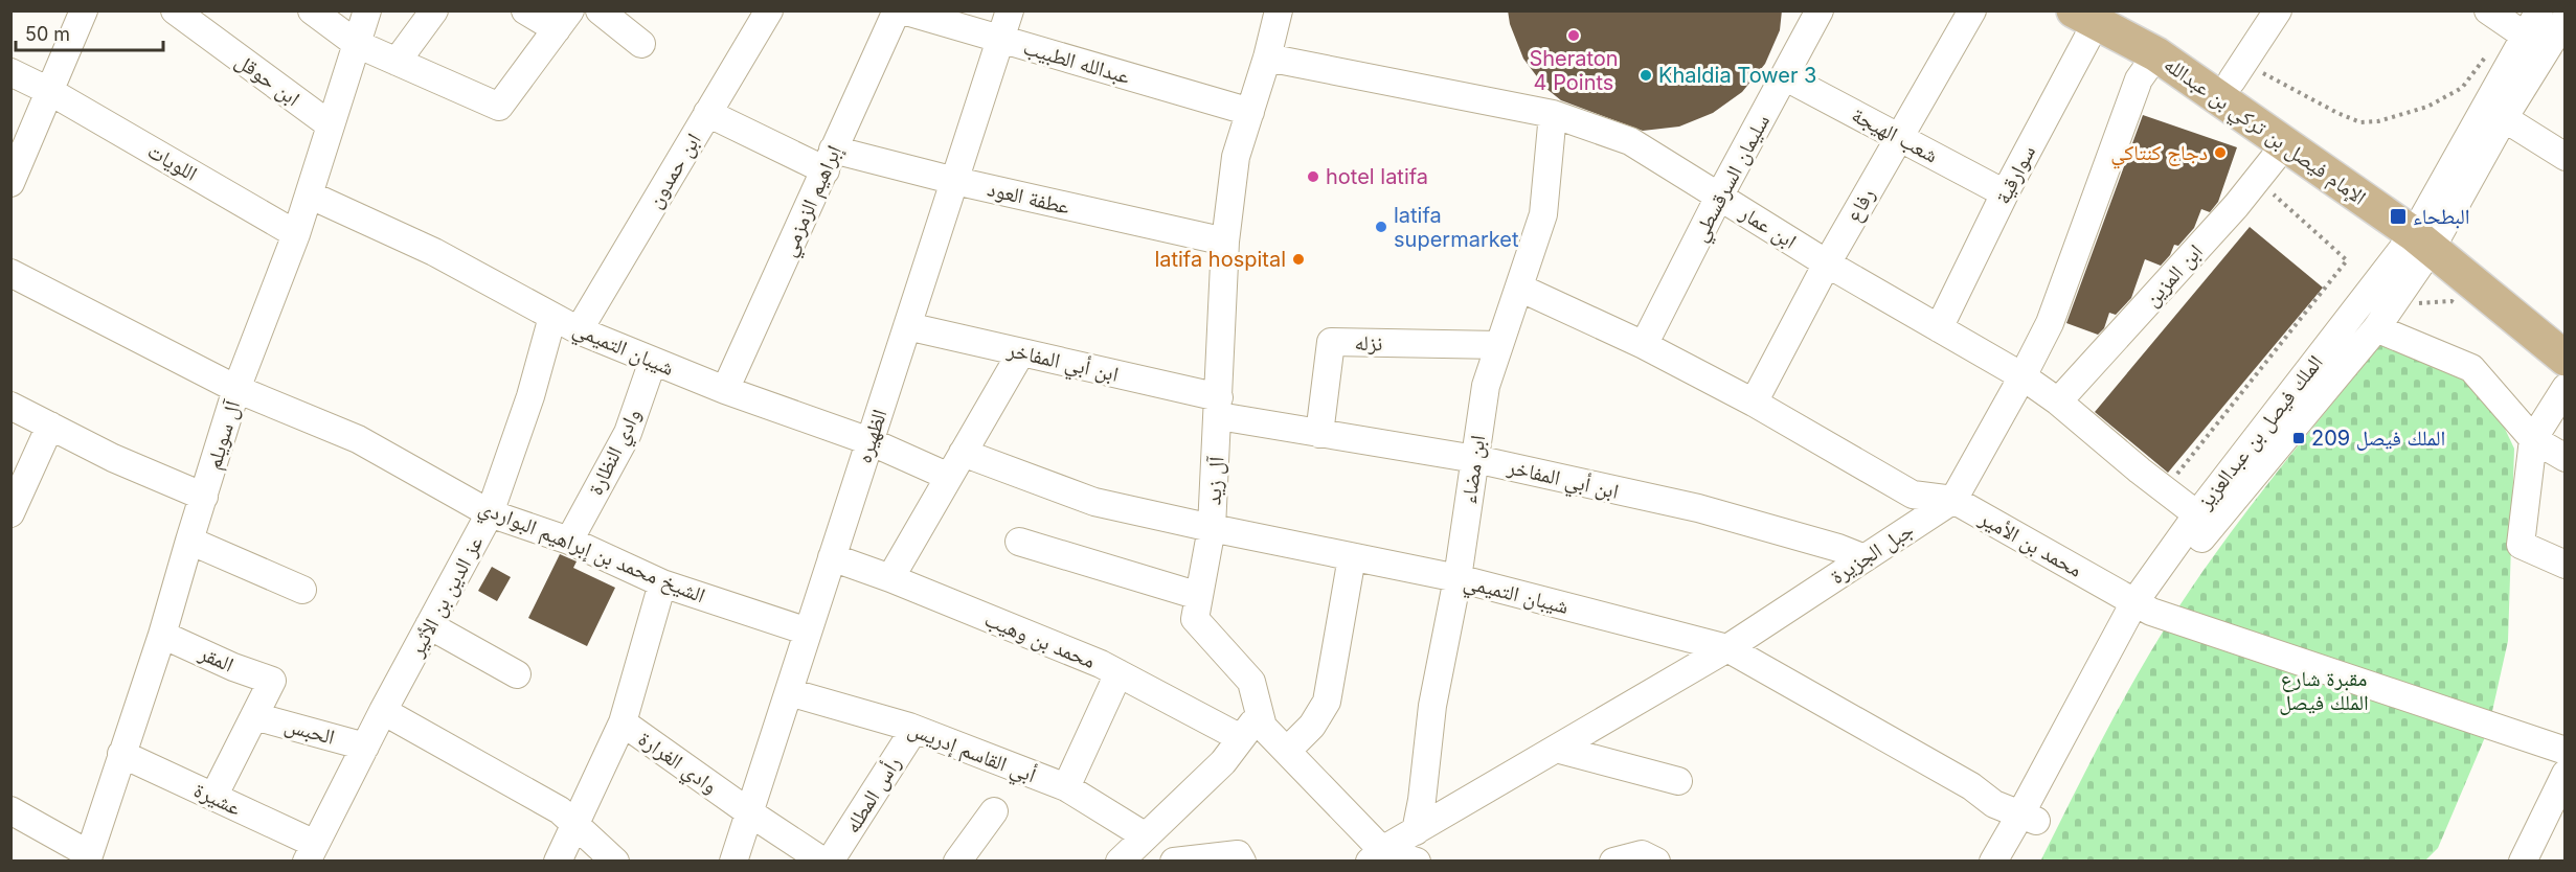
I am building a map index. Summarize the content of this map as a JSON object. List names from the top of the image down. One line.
{"streets":{"main road":["الإمام فيصل بن تركي بن عبدالله"],"street":["عبدالله الطبيب","ابن حوقل","شعب الهيجة","اللويات","ابن حمدون","سوارقية","سليمان السرقسطي","عطفة العود","إبراهيم الزمزمي","رفاع","ابن عمار","ابن المزين","نزله","شيبان التميمي","ابن أبي المفاخر","الملك فيصل بن عبدالعزيز","آل سويلم","الظهيره","وادي النظارة","ابن مضاء","آل زيد","محمد بن الأمير","الشيخ محمد بن إبراهيم البواردي","جبل الجزيرة","عز الدين بن الأثير","محمد بن وهيب","المقر","الحبس","أبي القاسم إدريس","وادي الغرارة","رأس المطله","عشيرة"]},"crossings":[["عبدالله الطبيب","الظهيره"],["عبدالله الطبيب","آل زيد"],["ابن حوقل","آل سويلم"],["الإمام فيصل بن تركي بن عبدالله","سوارقية"],["الإمام فيصل بن تركي بن عبدالله","ابن المزين"],["الإمام فيصل بن تركي بن عبدالله","الملك فيصل بن عبدالعزيز"],["الإمام فيصل بن تركي بن عبدالله","جبل الجزيرة"],["شعب الهيجة","سوارقية"],["شعب الهيجة","سليمان السرقسطي"],["شعب الهيجة","رفاع"],["اللويات","آل سويلم"],["ابن حمدون","عطفة العود"],["ابن حمدون","شيبان التميمي"],["سوارقية","ابن عمار"],["سليمان السرقسطي","ابن عمار"],["سليمان السرقسطي","محمد بن الأمير"],["عطفة العود","إبراهيم الزمزمي"],["عطفة العود","الظهيره"],["عطفة العود","آل زيد"],["إبراهيم الزمزمي","شيبان التميمي"],["رفاع","ابن عمار"],["رفاع","محمد بن الأمير"],["ابن عمار","ابن المزين"],["ابن عمار","الملك فيصل بن عبدالعزيز"],["ابن عمار","ابن مضاء"],["ابن عمار","آل زيد"],["ابن عمار","جبل الجزيرة"],["نزله","ابن أبي المفاخر"],["نزله","ابن مضاء"],["شيبان التميمي","الملك فيصل بن عبدالعزيز"],["شيبان التميمي","آل سويلم"],["شيبان التميمي","الظهيره"],["شيبان التميمي","وادي النظارة"],["شيبان التميمي","ابن مضاء"],["شيبان التميمي","آل زيد"],["شيبان التميمي","جبل الجزيرة"],["شيبان التميمي","عز الدين بن الأثير"],["ابن أبي المفاخر","الظهيره"],["ابن أبي المفاخر","ابن مضاء"],["ابن أبي المفاخر","آل زيد"],["ابن أبي المفاخر","جبل الجزيرة"],["الملك فيصل بن عبدالعزيز","محمد بن الأمير"],["آل سويلم","الشيخ محمد بن إبراهيم البواردي"],["آل سويلم","المقر"],["آل سويلم","عشيرة"],["الظهيره","الشيخ محمد بن إبراهيم البواردي"],["الظهيره","محمد بن وهيب"],["الظهيره","أبي القاسم إدريس"],["الظهيره","وادي الغرارة"],["وادي النظارة","الشيخ محمد بن إبراهيم البواردي"],["ابن مضاء","محمد بن الأمير"],["ابن مضاء","جبل الجزيرة"],["آل زيد","جبل الجزيرة"],["محمد بن الأمير","جبل الجزيرة"],["الشيخ محمد بن إبراهيم البواردي","عز الدين بن الأثير"],["الشيخ محمد بن إبراهيم البواردي","وادي الغرارة"],["عز الدين بن الأثير","الحبس"],["عز الدين بن الأثير","عشيرة"],["المقر","الحبس"],["أبي القاسم إدريس","رأس المطله"],["وادي الغرارة","رأس المطله"]],"parks":["مقبرة شارع الملك فيصل"],"places":{"other":["Sheraton 4 Points","Khaldia Tower 3","دجاج كنتاكي","hotel latifa","latifa supermarket","latifa hospital"],"transit":["البطحاء","الملك فيصل 209"]},"scale_bar":"50 m"}
